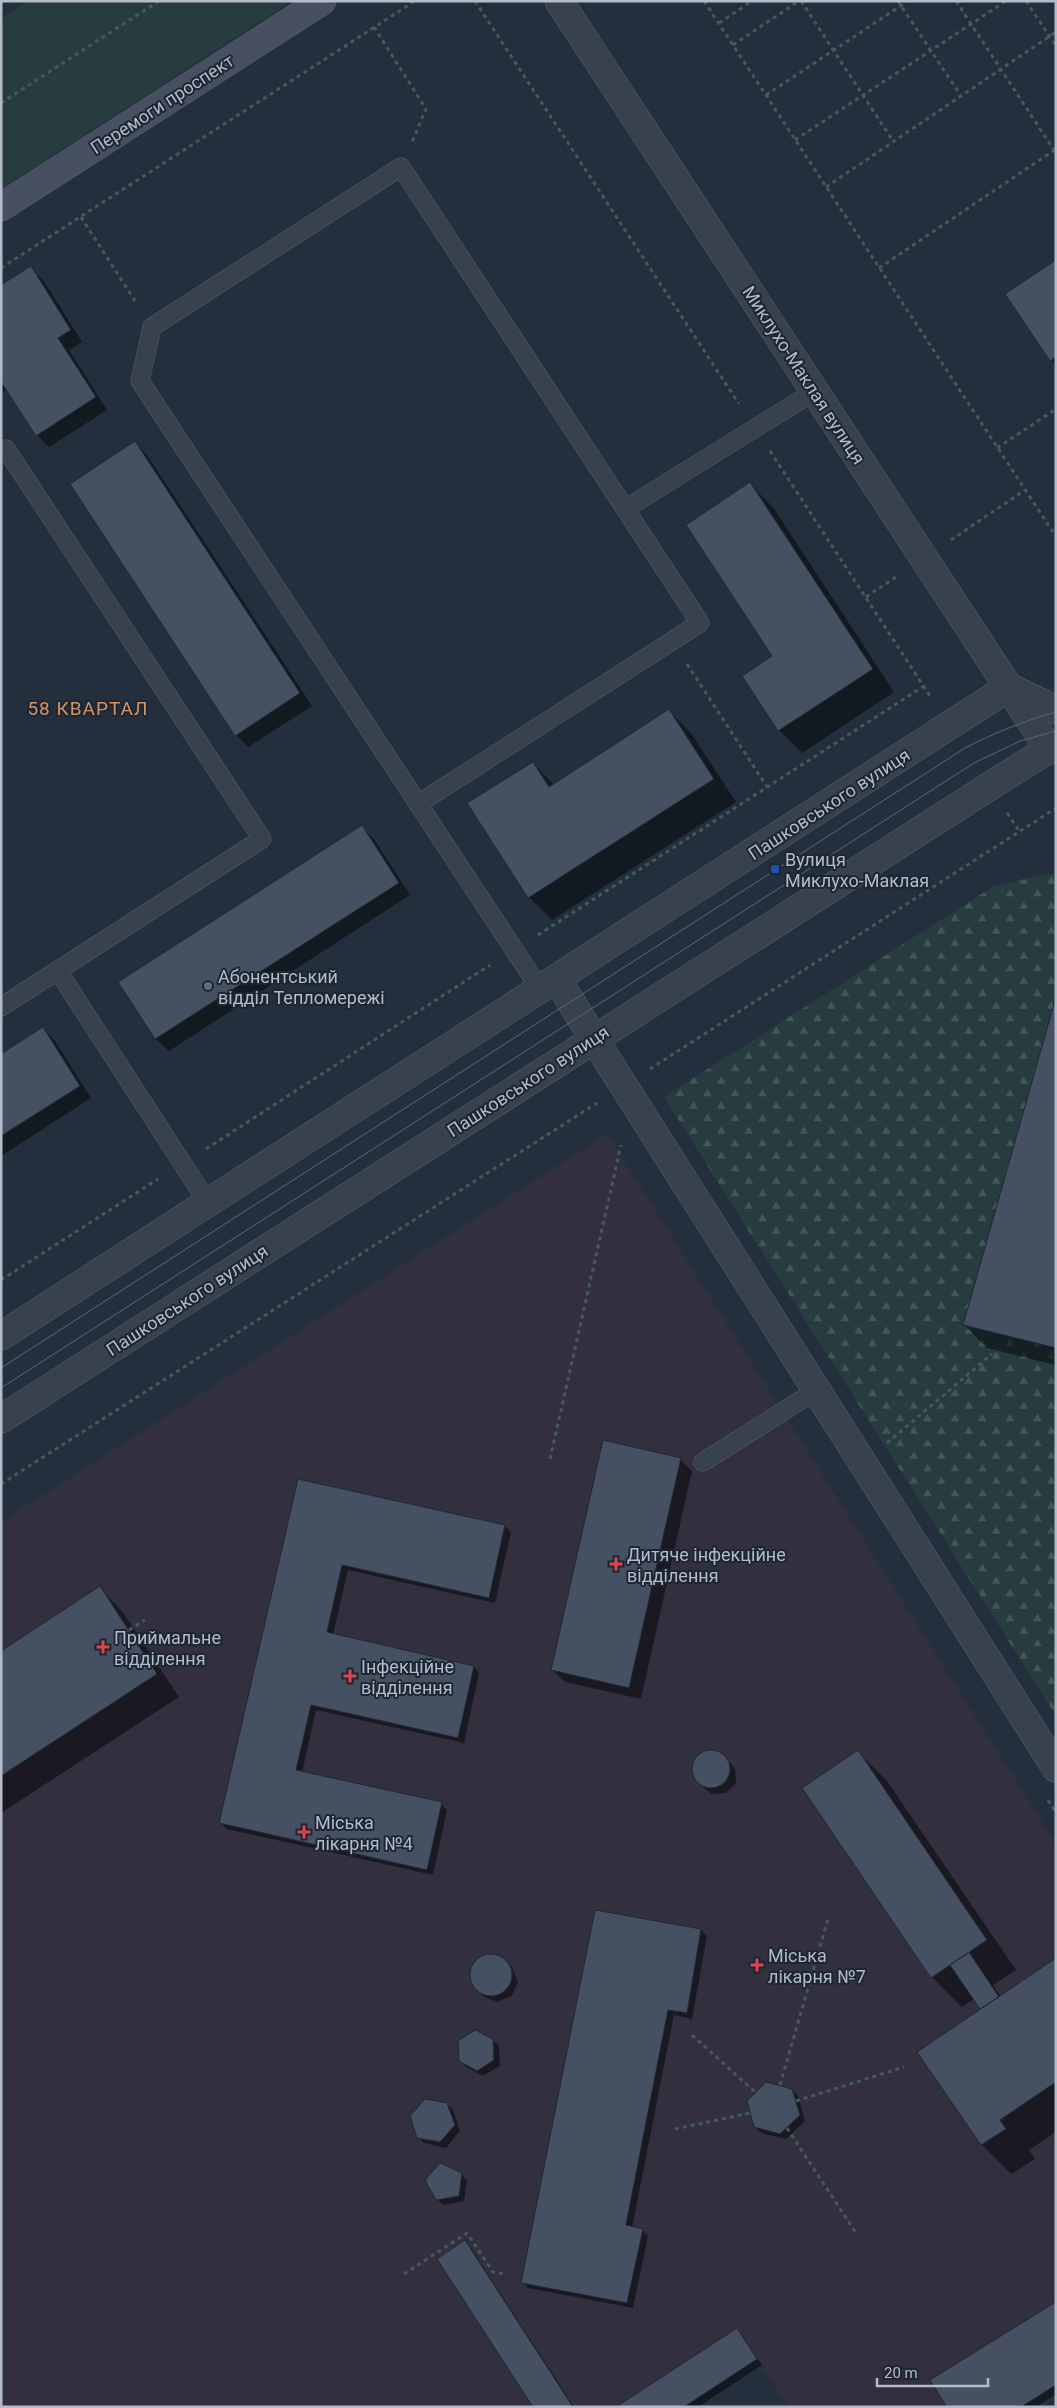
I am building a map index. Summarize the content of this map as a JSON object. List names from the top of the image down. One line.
{"streets":{"main road":["Перемоги проспект"],"street":["Миклухо-Маклая вулиця","Пашковського вулиця"]},"crossings":[["Миклухо-Маклая вулиця","Пашковського вулиця"]],"districts":["58 КВАРТАЛ"],"places":{"transit":["Вулиця Миклухо-Маклая"],"other":["Абонентський відділ Тепломережі"],"health":["Дитяче інфекційне відділення","Приймальне відділення","Інфекційне відділення","Міська лікарня №4","Міська лікарня №7"]},"scale_bar":"20 m"}
